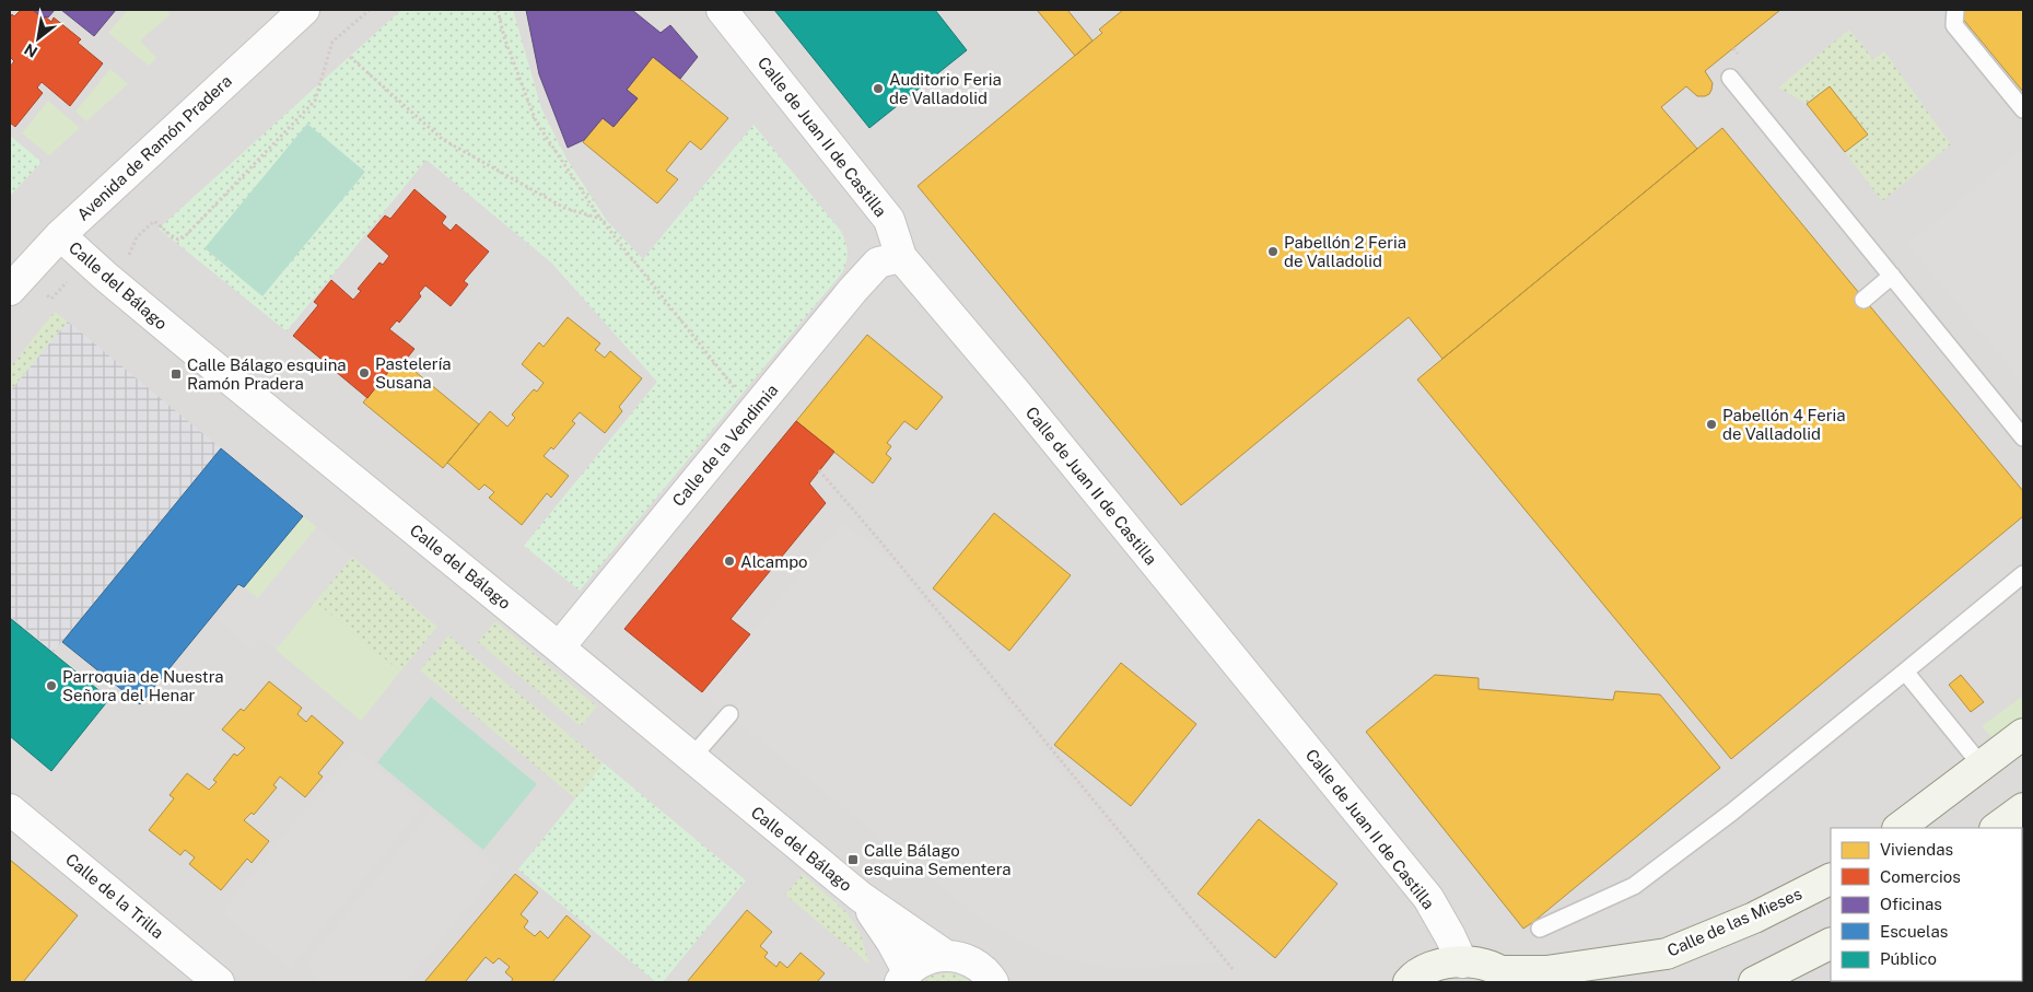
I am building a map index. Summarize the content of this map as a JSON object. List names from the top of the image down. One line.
{"streets":{"main road":["Calle de las Mieses"],"street":["Calle de Juan II de Castilla","Avenida de Ramón Pradera","Calle del Bálago","Calle de la Vendimia","Calle de la Trilla"]},"crossings":[["Calle de Juan II de Castilla","Calle de la Vendimia"],["Calle de Juan II de Castilla","Calle de las Mieses"],["Avenida de Ramón Pradera","Calle del Bálago"],["Calle del Bálago","Calle de la Vendimia"]],"places":{"other":["Auditorio Feria de Valladolid","Pabellón 2 Feria de Valladolid","Pastelería Susana","Pabellón 4 Feria de Valladolid","Alcampo","Parroquia de Nuestra Señora del Henar"],"transit":["Calle Bálago esquina Ramón Pradera","Calle Bálago esquina Sementera"]},"legend":["Viviendas","Comercios","Oficinas","Escuelas","Público"],"north":"bottom left"}
